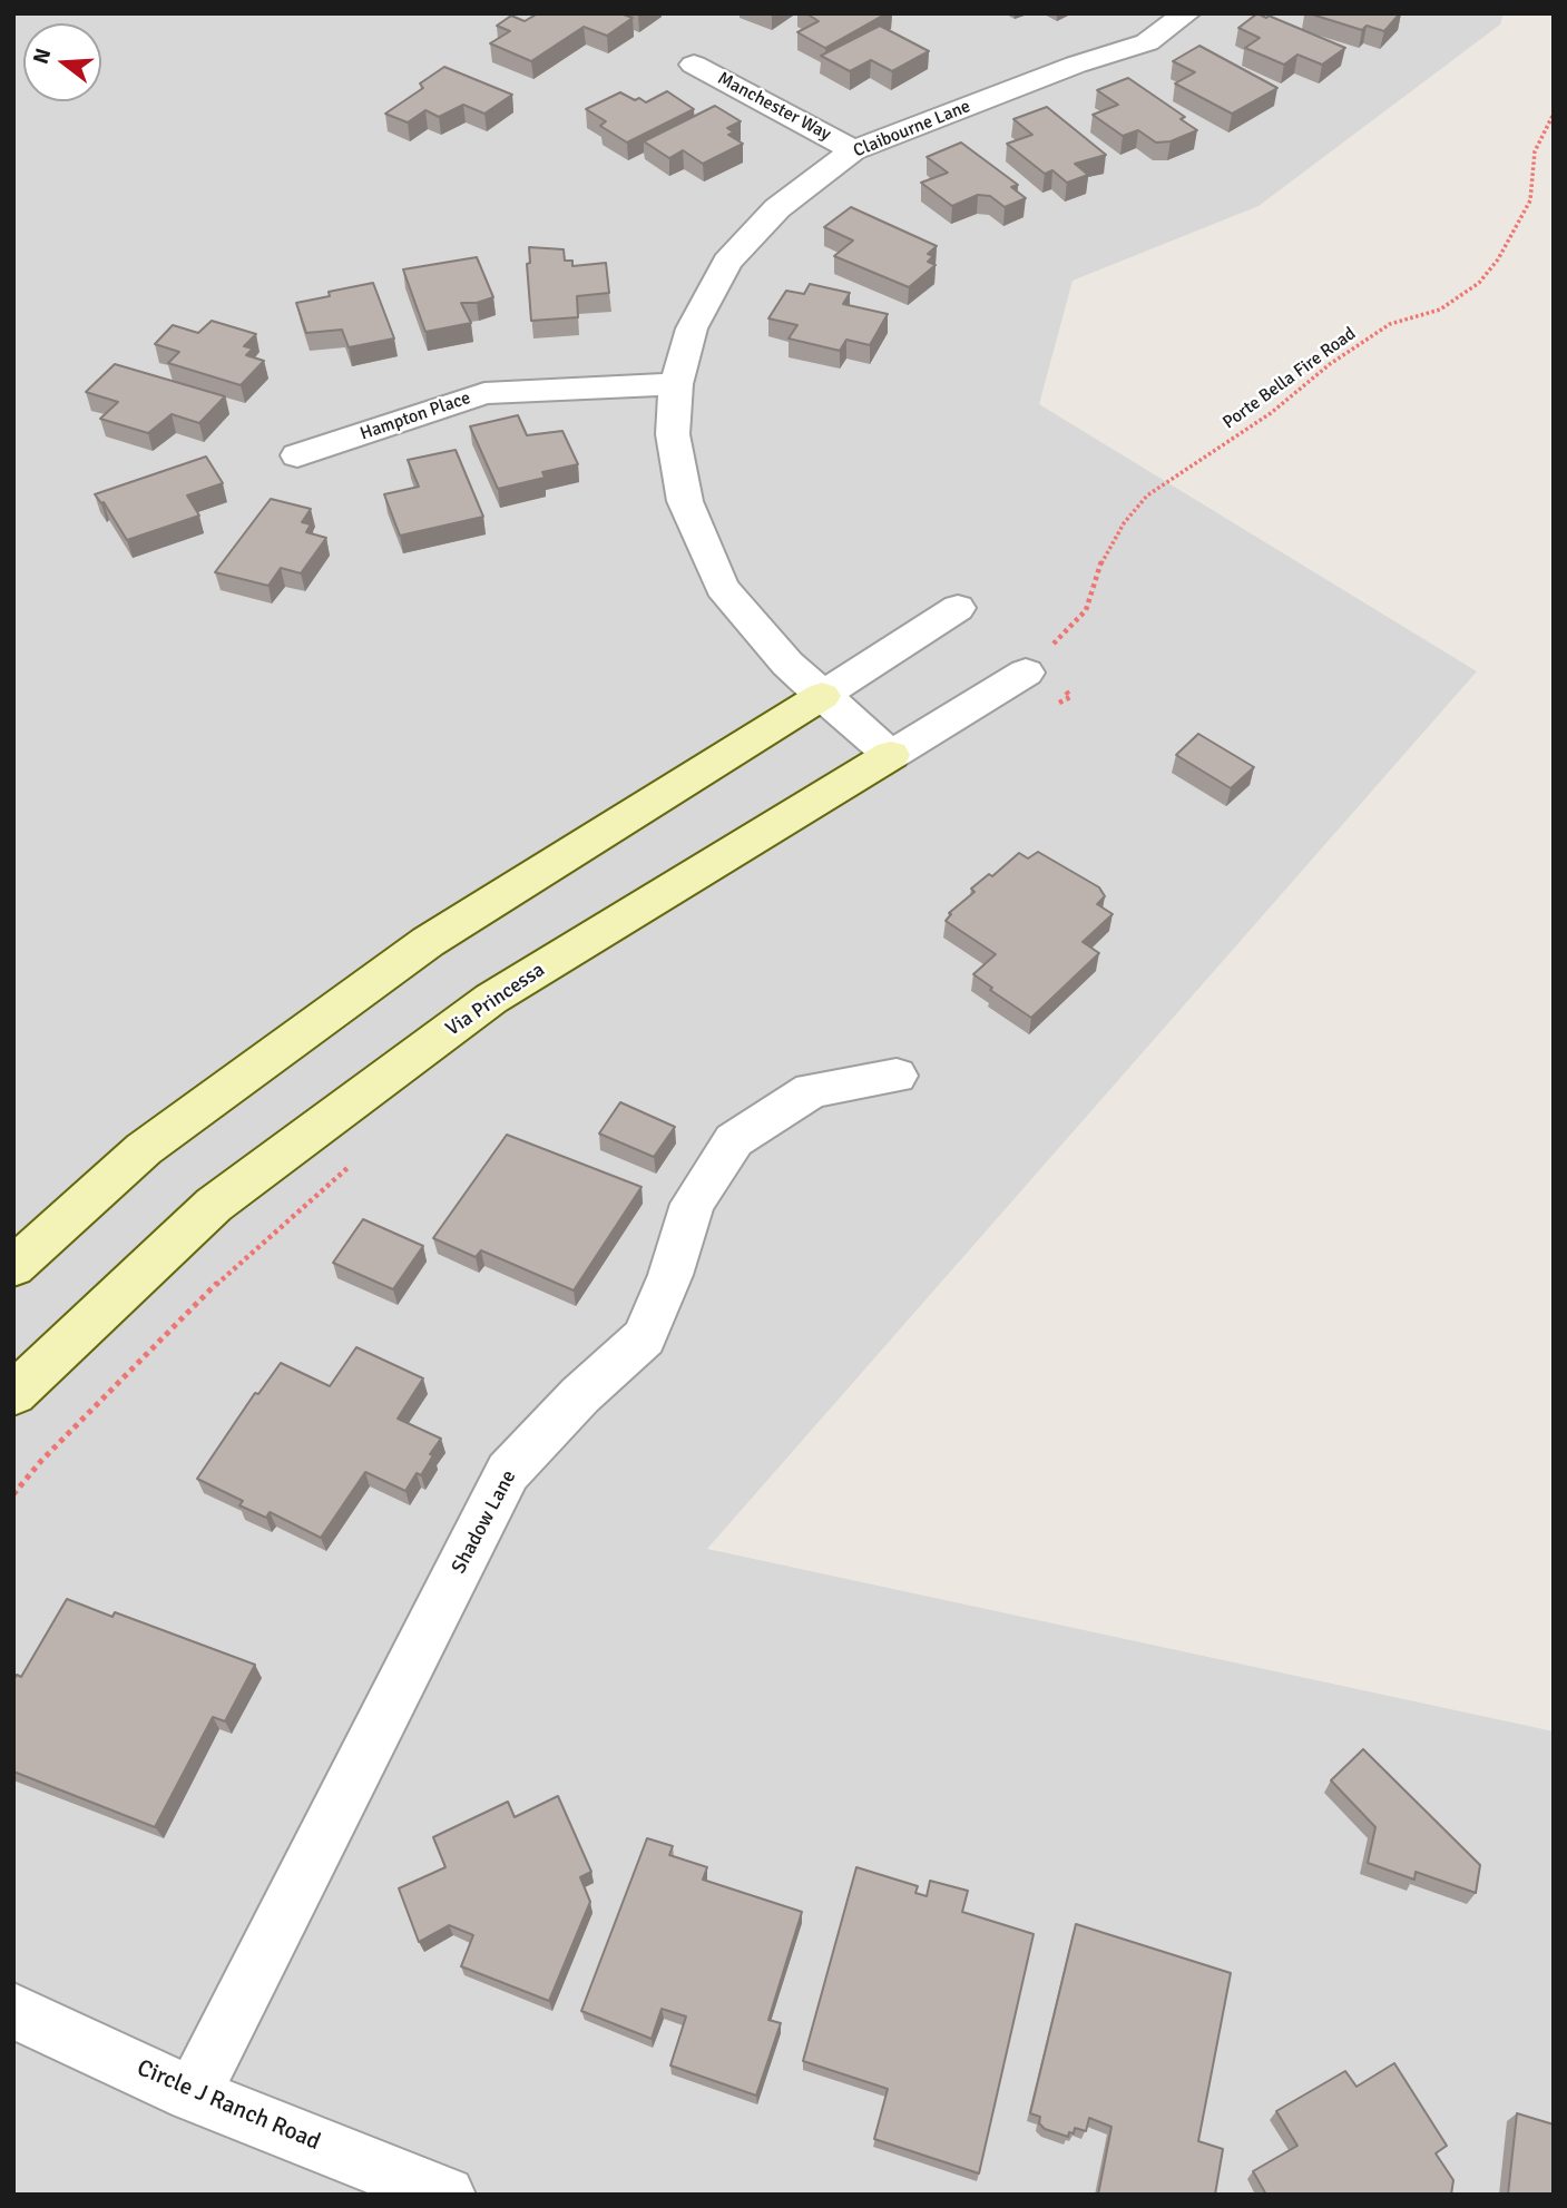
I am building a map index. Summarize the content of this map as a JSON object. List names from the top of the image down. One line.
{"streets":{"street":["Manchester Way","Claibourne Lane","Hampton Place","Via Princessa","Shadow Lane","Circle J Ranch Road"],"path":["Porte Bella Fire Road"]},"crossings":[["Manchester Way","Claibourne Lane"],["Claibourne Lane","Hampton Place"],["Claibourne Lane","Via Princessa"],["Porte Bella Fire Road","Via Princessa"],["Shadow Lane","Circle J Ranch Road"]],"north":"left"}
